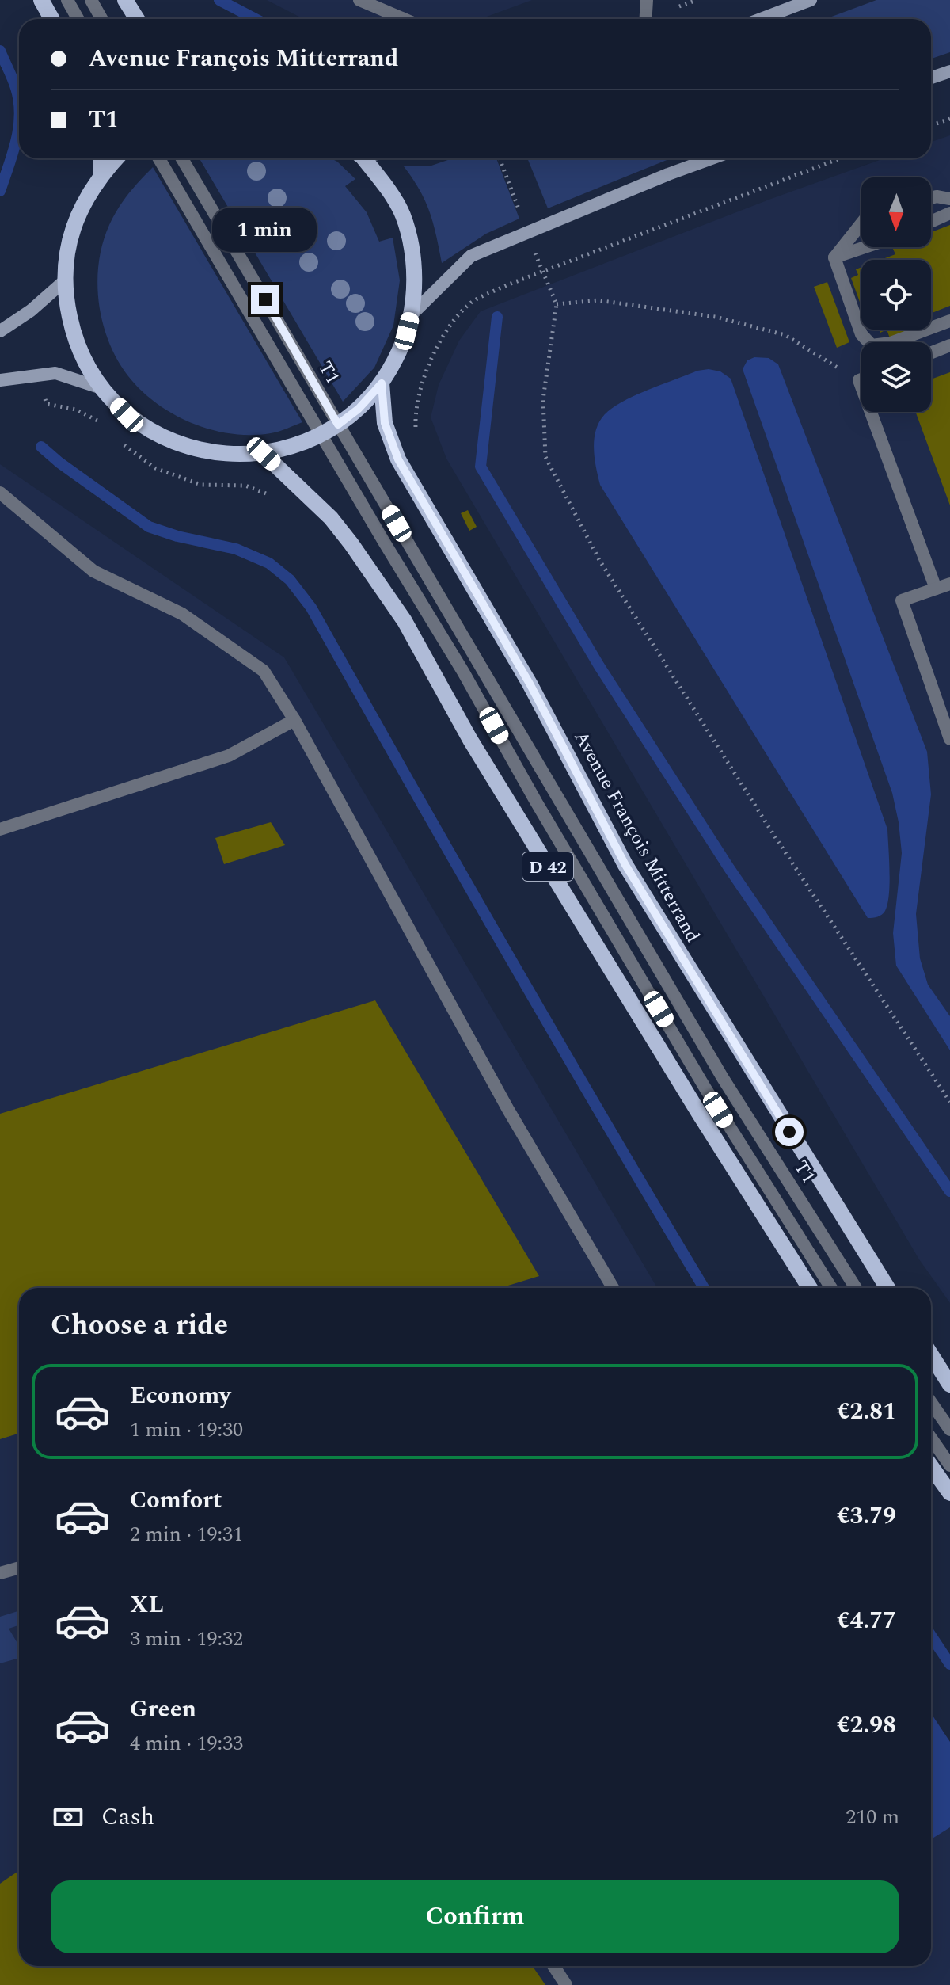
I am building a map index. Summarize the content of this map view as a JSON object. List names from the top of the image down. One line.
{"streets":{"main road":["Avenue François Mitterrand","D 42"],"lane":["T1"]},"north":"bottom","page":{"banner":["Avenue François Mitterrand","T1"],"bubble":"1 min","heading":"Choose a ride","list":[{"name":"Economy","note":"1 min · 19:30","value":"€2.81"},{"name":"Comfort","note":"2 min · 19:31","value":"€3.79"},{"name":"XL","note":"3 min · 19:32","value":"€4.77"},{"name":"Green","note":"4 min · 19:33","value":"€2.98"}],"pay":["Cash","210 m"],"buttons":"Confirm"}}
